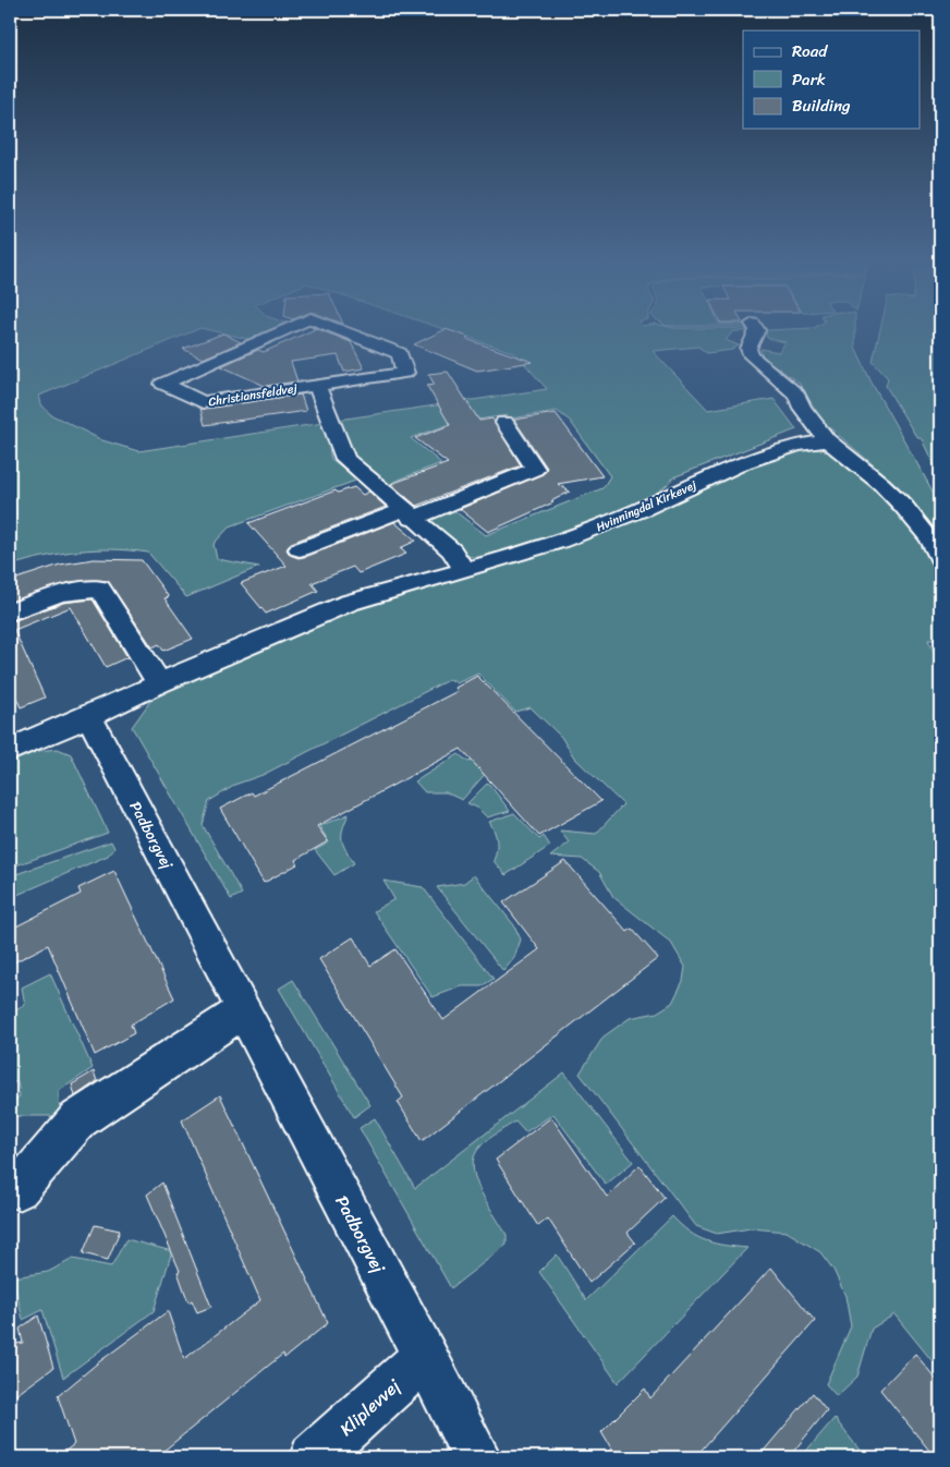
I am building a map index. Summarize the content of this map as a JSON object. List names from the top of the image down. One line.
{"streets":{"street":["Christiansfeldvej","Hvinningdal Kirkevej","Padborgvej","Kliplevvej"]},"crossings":[["Christiansfeldvej","Hvinningdal Kirkevej"],["Padborgvej","Kliplevvej"]],"legend":["Road","Park","Building"]}
